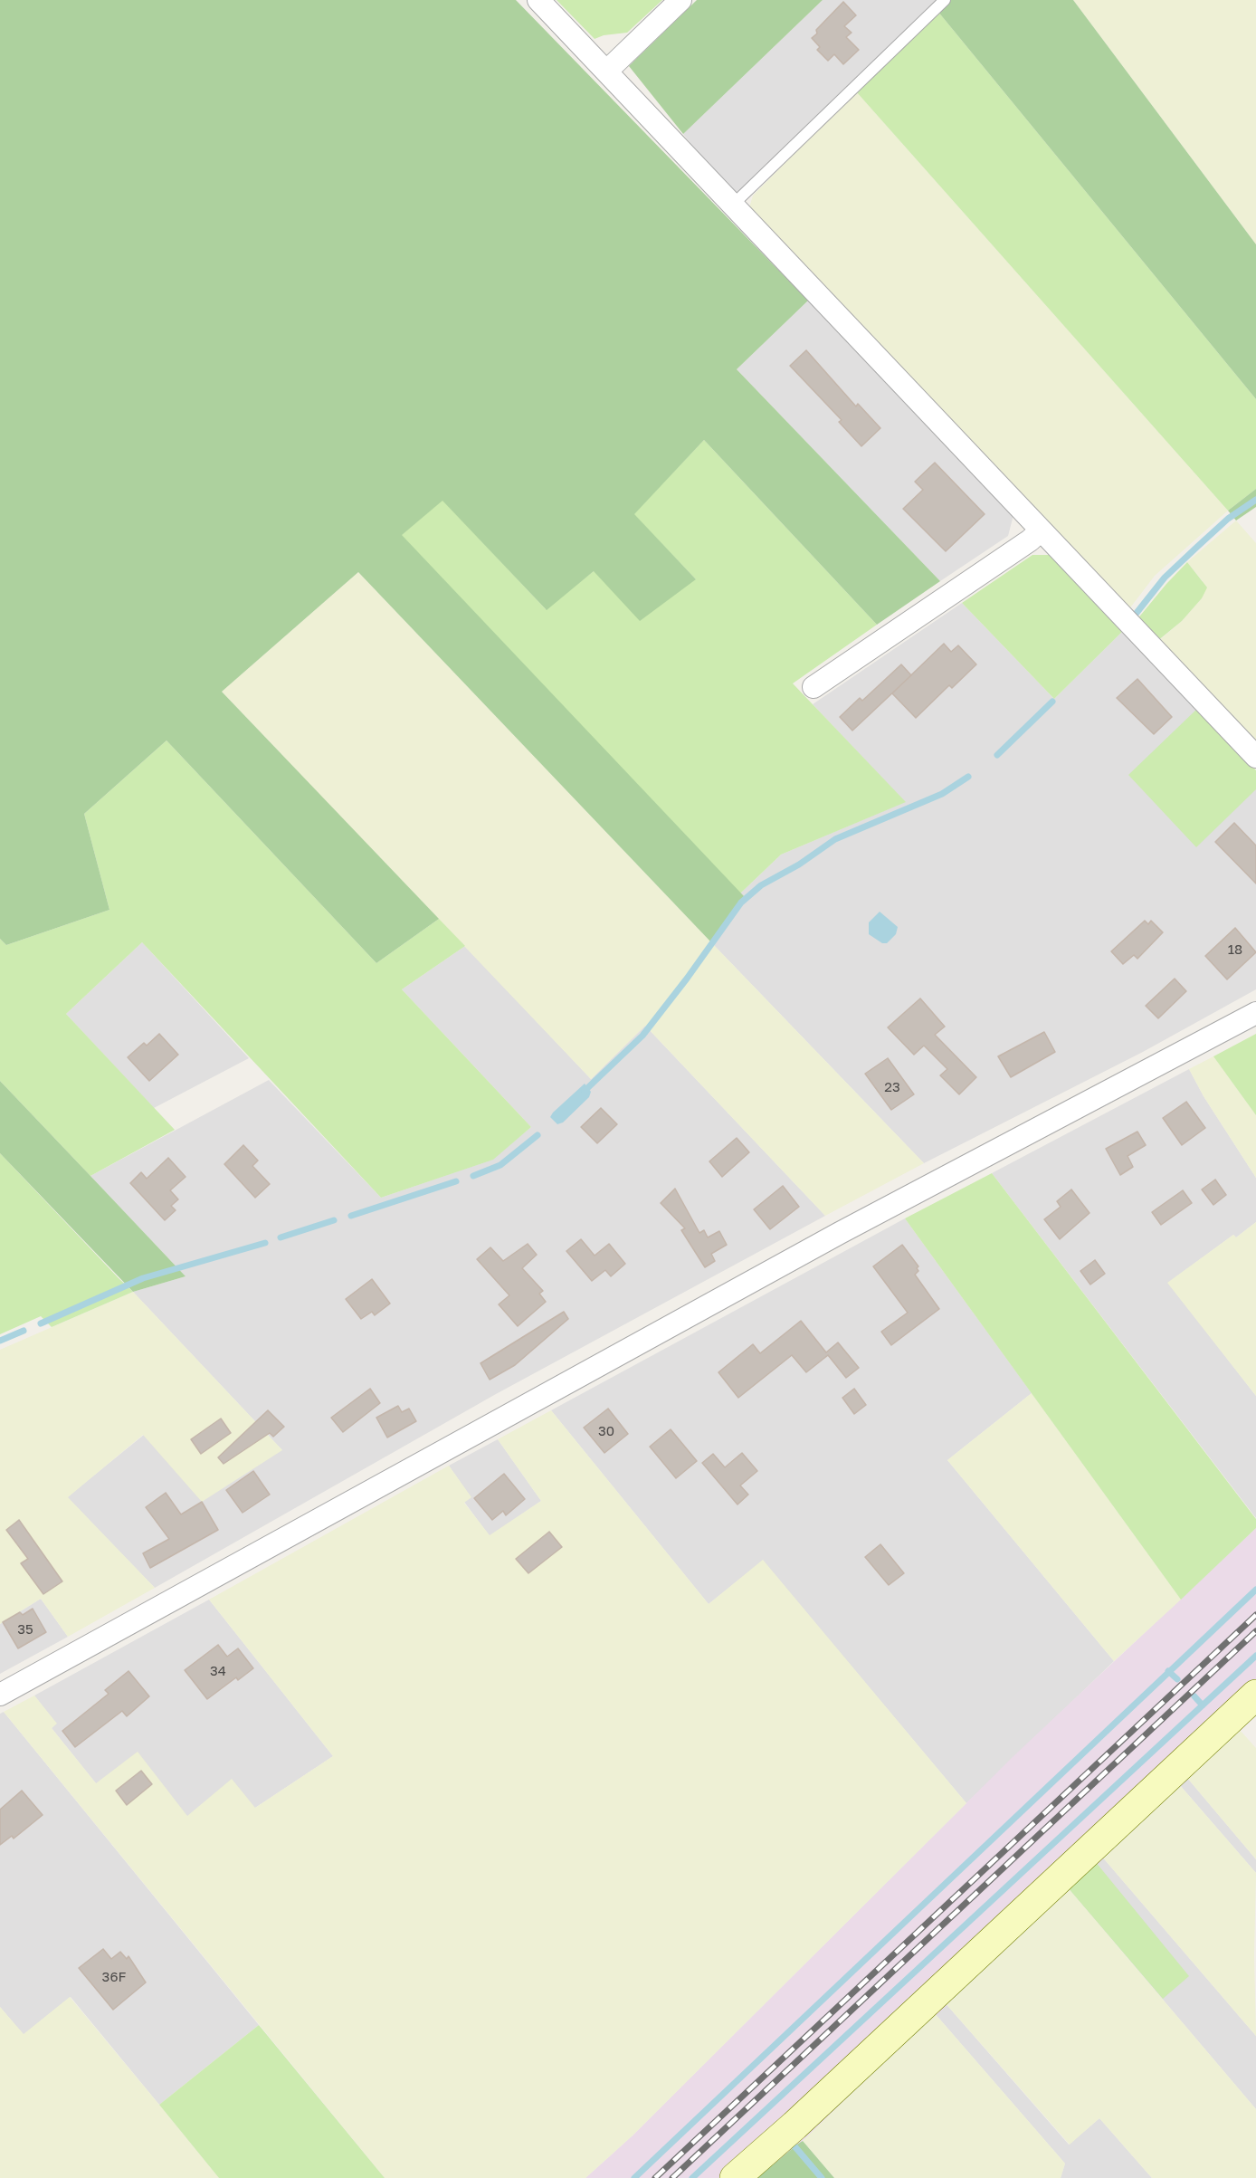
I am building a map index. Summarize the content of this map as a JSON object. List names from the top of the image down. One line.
{"house_numbers":["18","23","30","35","34","36F"]}
